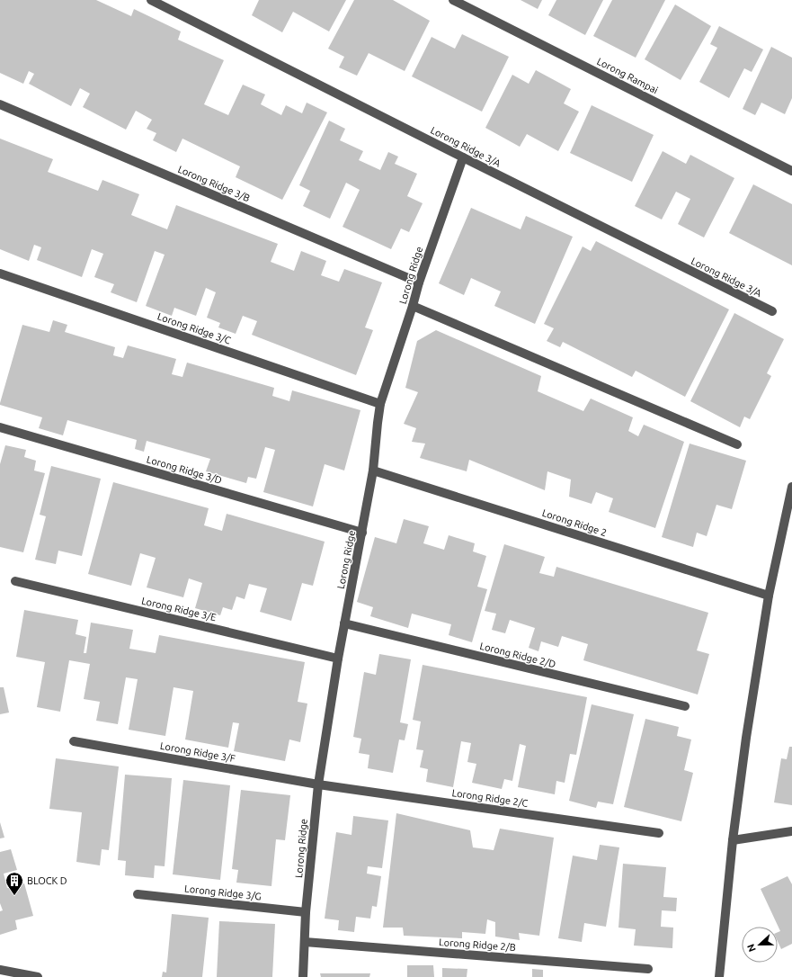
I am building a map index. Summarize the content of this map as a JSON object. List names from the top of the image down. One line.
{"streets":{"street":["Lorong Rampai","Lorong Ridge 3/A","Lorong Ridge 3/B","Lorong Ridge","Lorong Ridge 3/C","Lorong Ridge 3/D","Lorong Ridge 2","Lorong Ridge 3/E","Lorong Ridge 2/D","Lorong Ridge 3/F","Lorong Ridge 2/C","Lorong Ridge 3/G","Lorong Ridge 2/B"]},"crossings":[["Lorong Ridge 3/A","Lorong Ridge"],["Lorong Ridge 3/B","Lorong Ridge"],["Lorong Ridge","Lorong Ridge 3/C"],["Lorong Ridge","Lorong Ridge 3/D"],["Lorong Ridge","Lorong Ridge 2"],["Lorong Ridge","Lorong Ridge 3/E"],["Lorong Ridge","Lorong Ridge 2/D"],["Lorong Ridge","Lorong Ridge 3/F"],["Lorong Ridge","Lorong Ridge 2/C"],["Lorong Ridge","Lorong Ridge 3/G"],["Lorong Ridge","Lorong Ridge 2/B"],["Lorong Ridge 3/F","Lorong Ridge 2/C"]],"places":{"building":["BLOCK D"]},"north":"left"}
